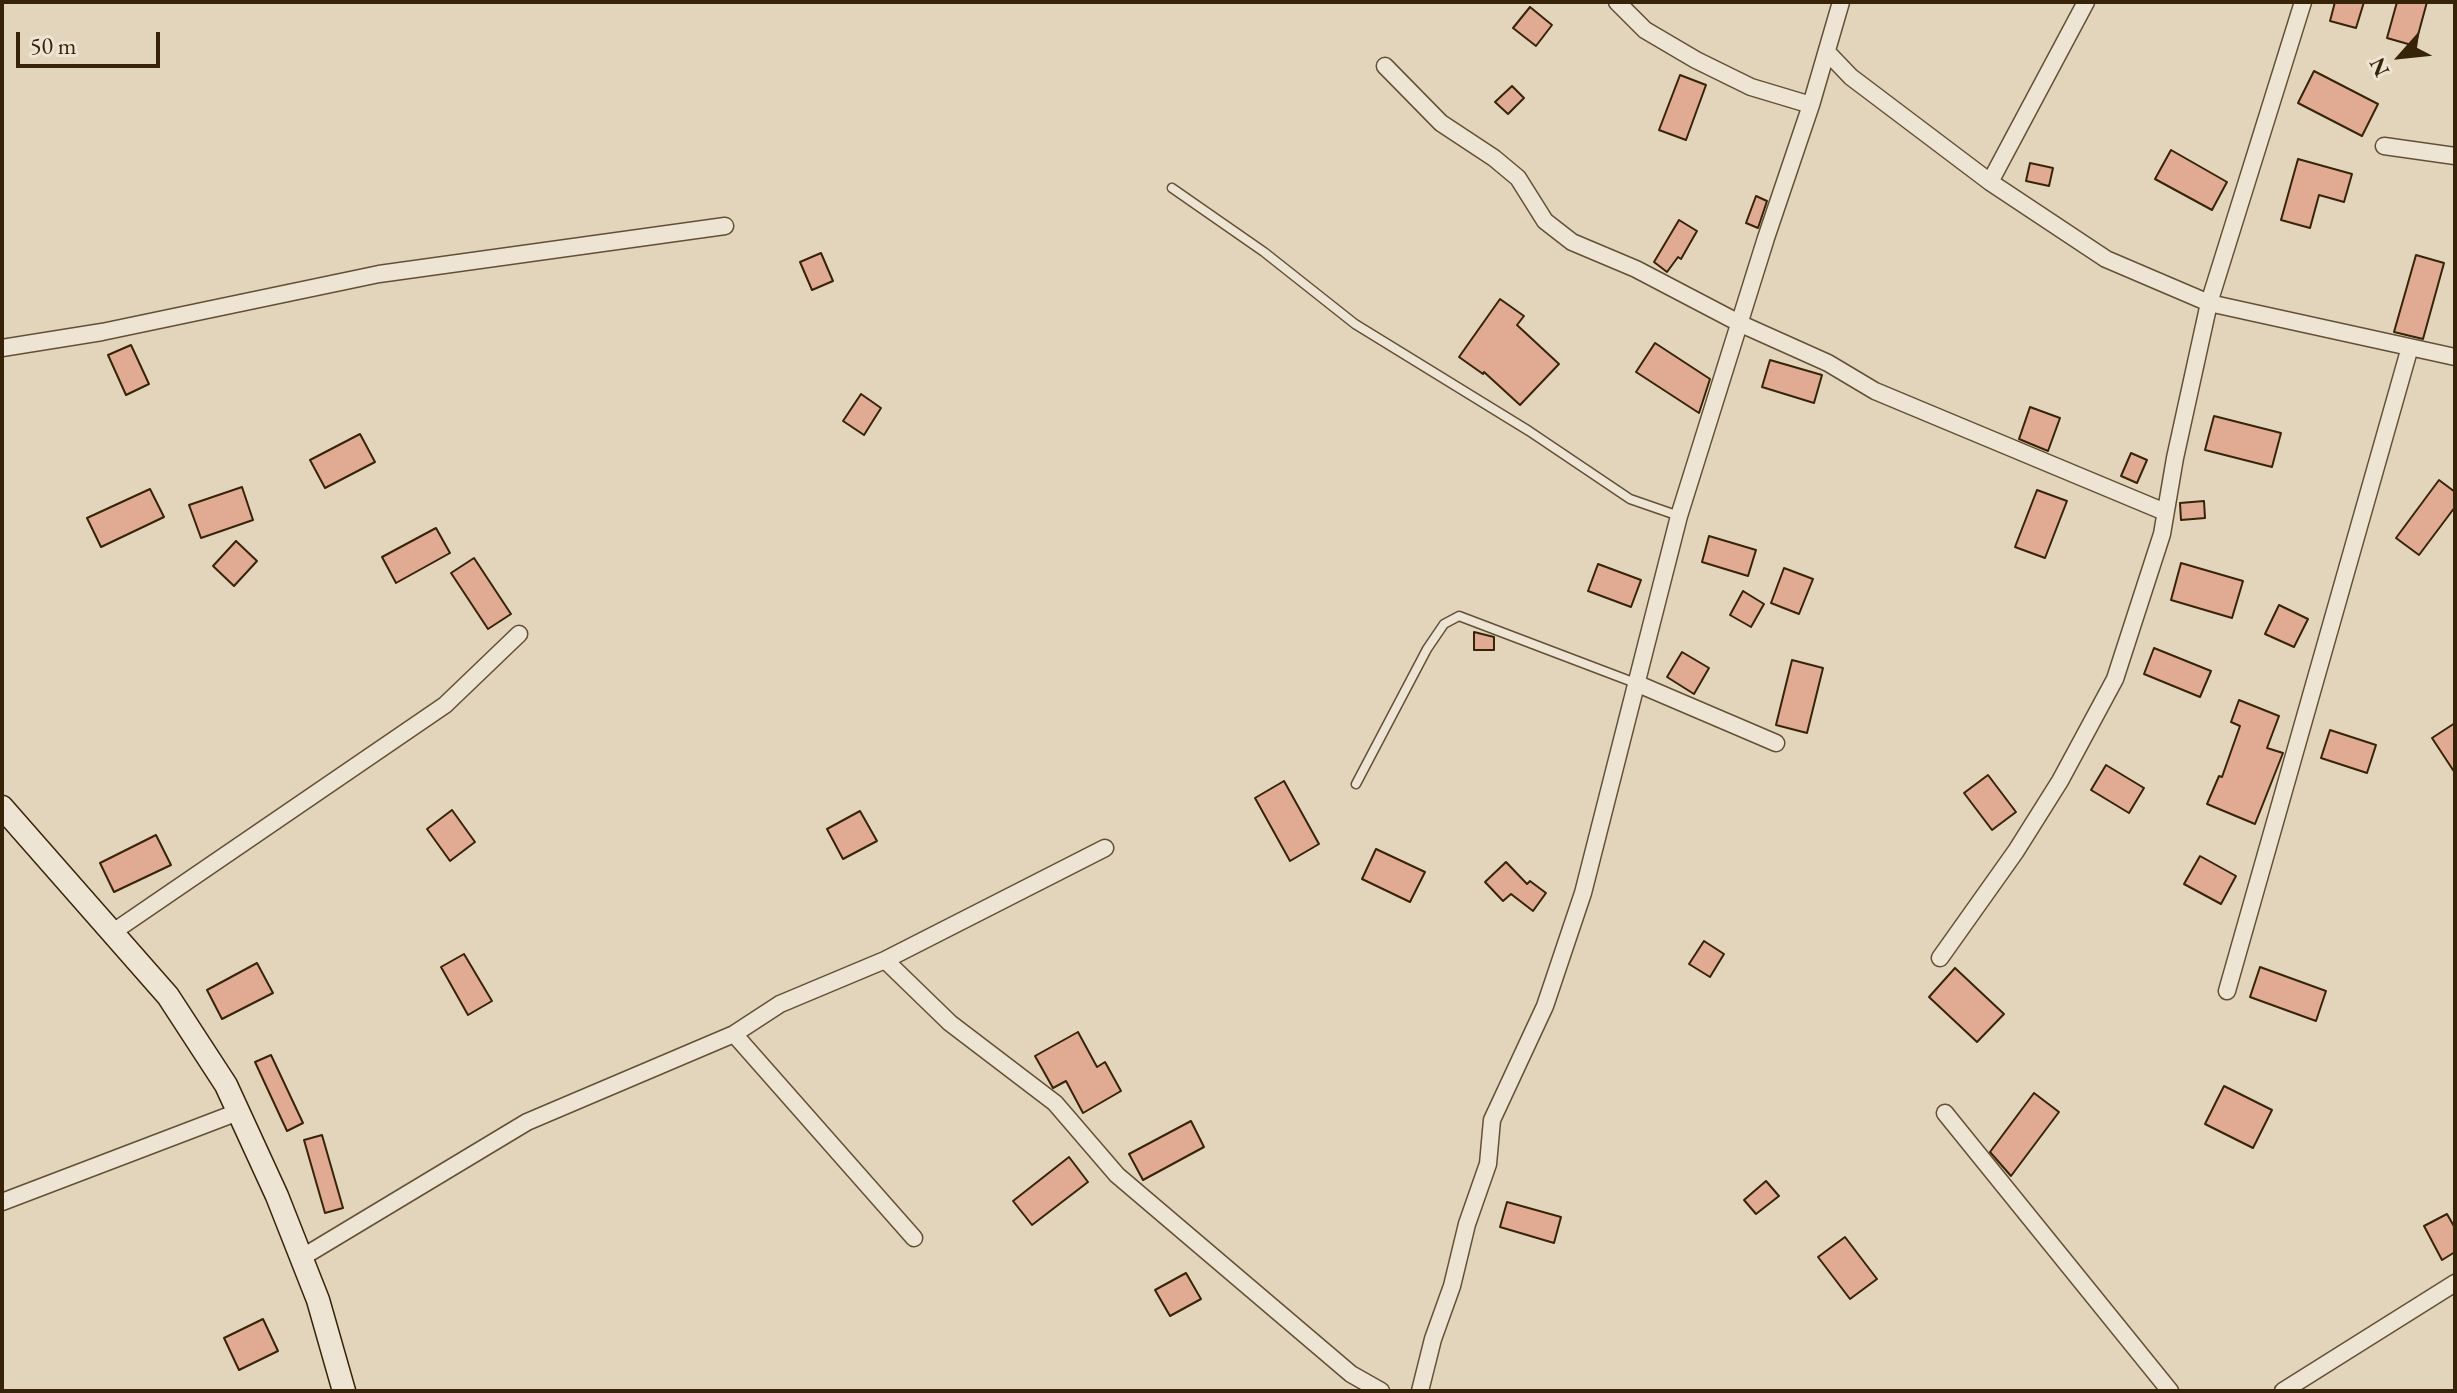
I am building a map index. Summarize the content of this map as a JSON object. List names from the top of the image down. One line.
{"scale_bar":"50 m","north":"bottom left"}
